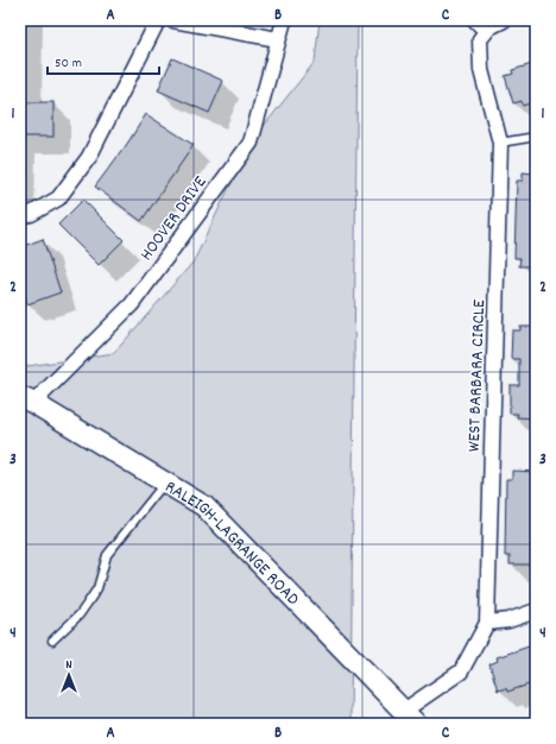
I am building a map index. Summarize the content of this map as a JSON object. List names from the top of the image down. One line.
{"streets":{"main road":["RALEIGH-LAGRANGE ROAD"],"street":["HOOVER DRIVE","WEST BARBARA CIRCLE"]},"crossings":[["HOOVER DRIVE","RALEIGH-LAGRANGE ROAD"],["WEST BARBARA CIRCLE","RALEIGH-LAGRANGE ROAD"]],"scale_bar":"50 m","north":"top","grid":{"columns":["A","B","C"],"rows":["1","2","3","4"]}}
